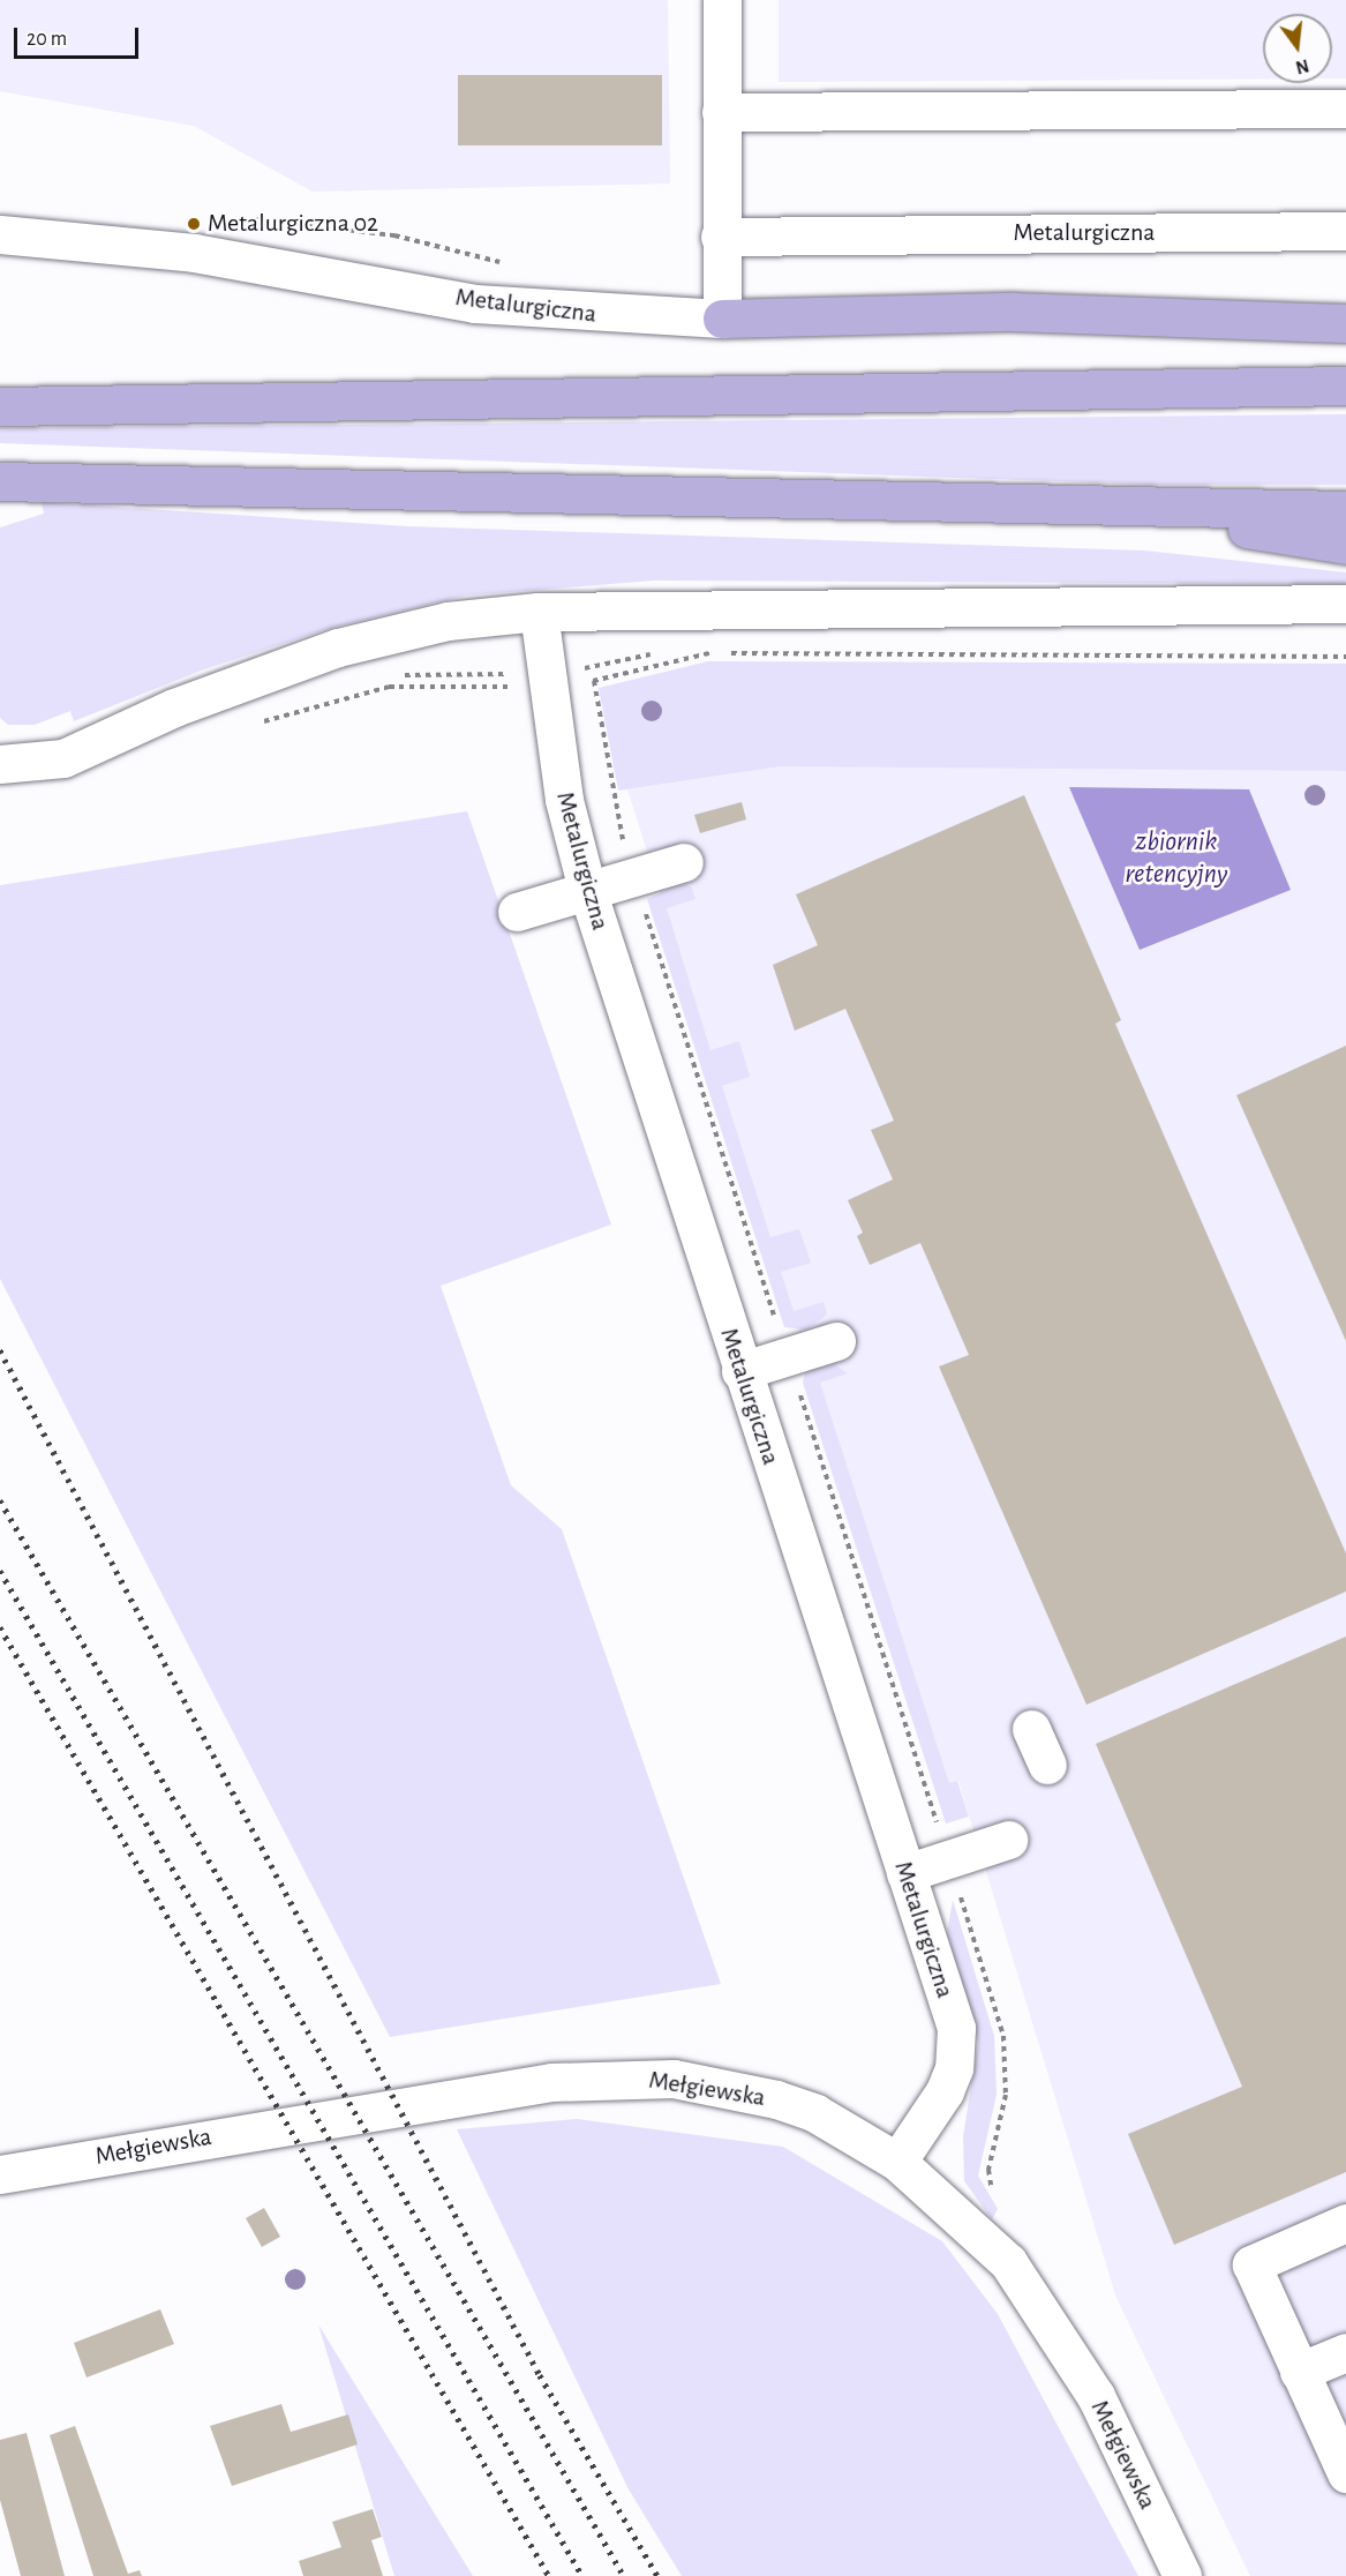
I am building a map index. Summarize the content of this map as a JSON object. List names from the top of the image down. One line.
{"streets":{"street":["Metalurgiczna","Mełgiewska"]},"crossings":[["Metalurgiczna","Mełgiewska"]],"water":["zbiornik retencyjny"],"places":["Metalurgiczna 02"],"scale_bar":"20 m","north":"bottom"}
